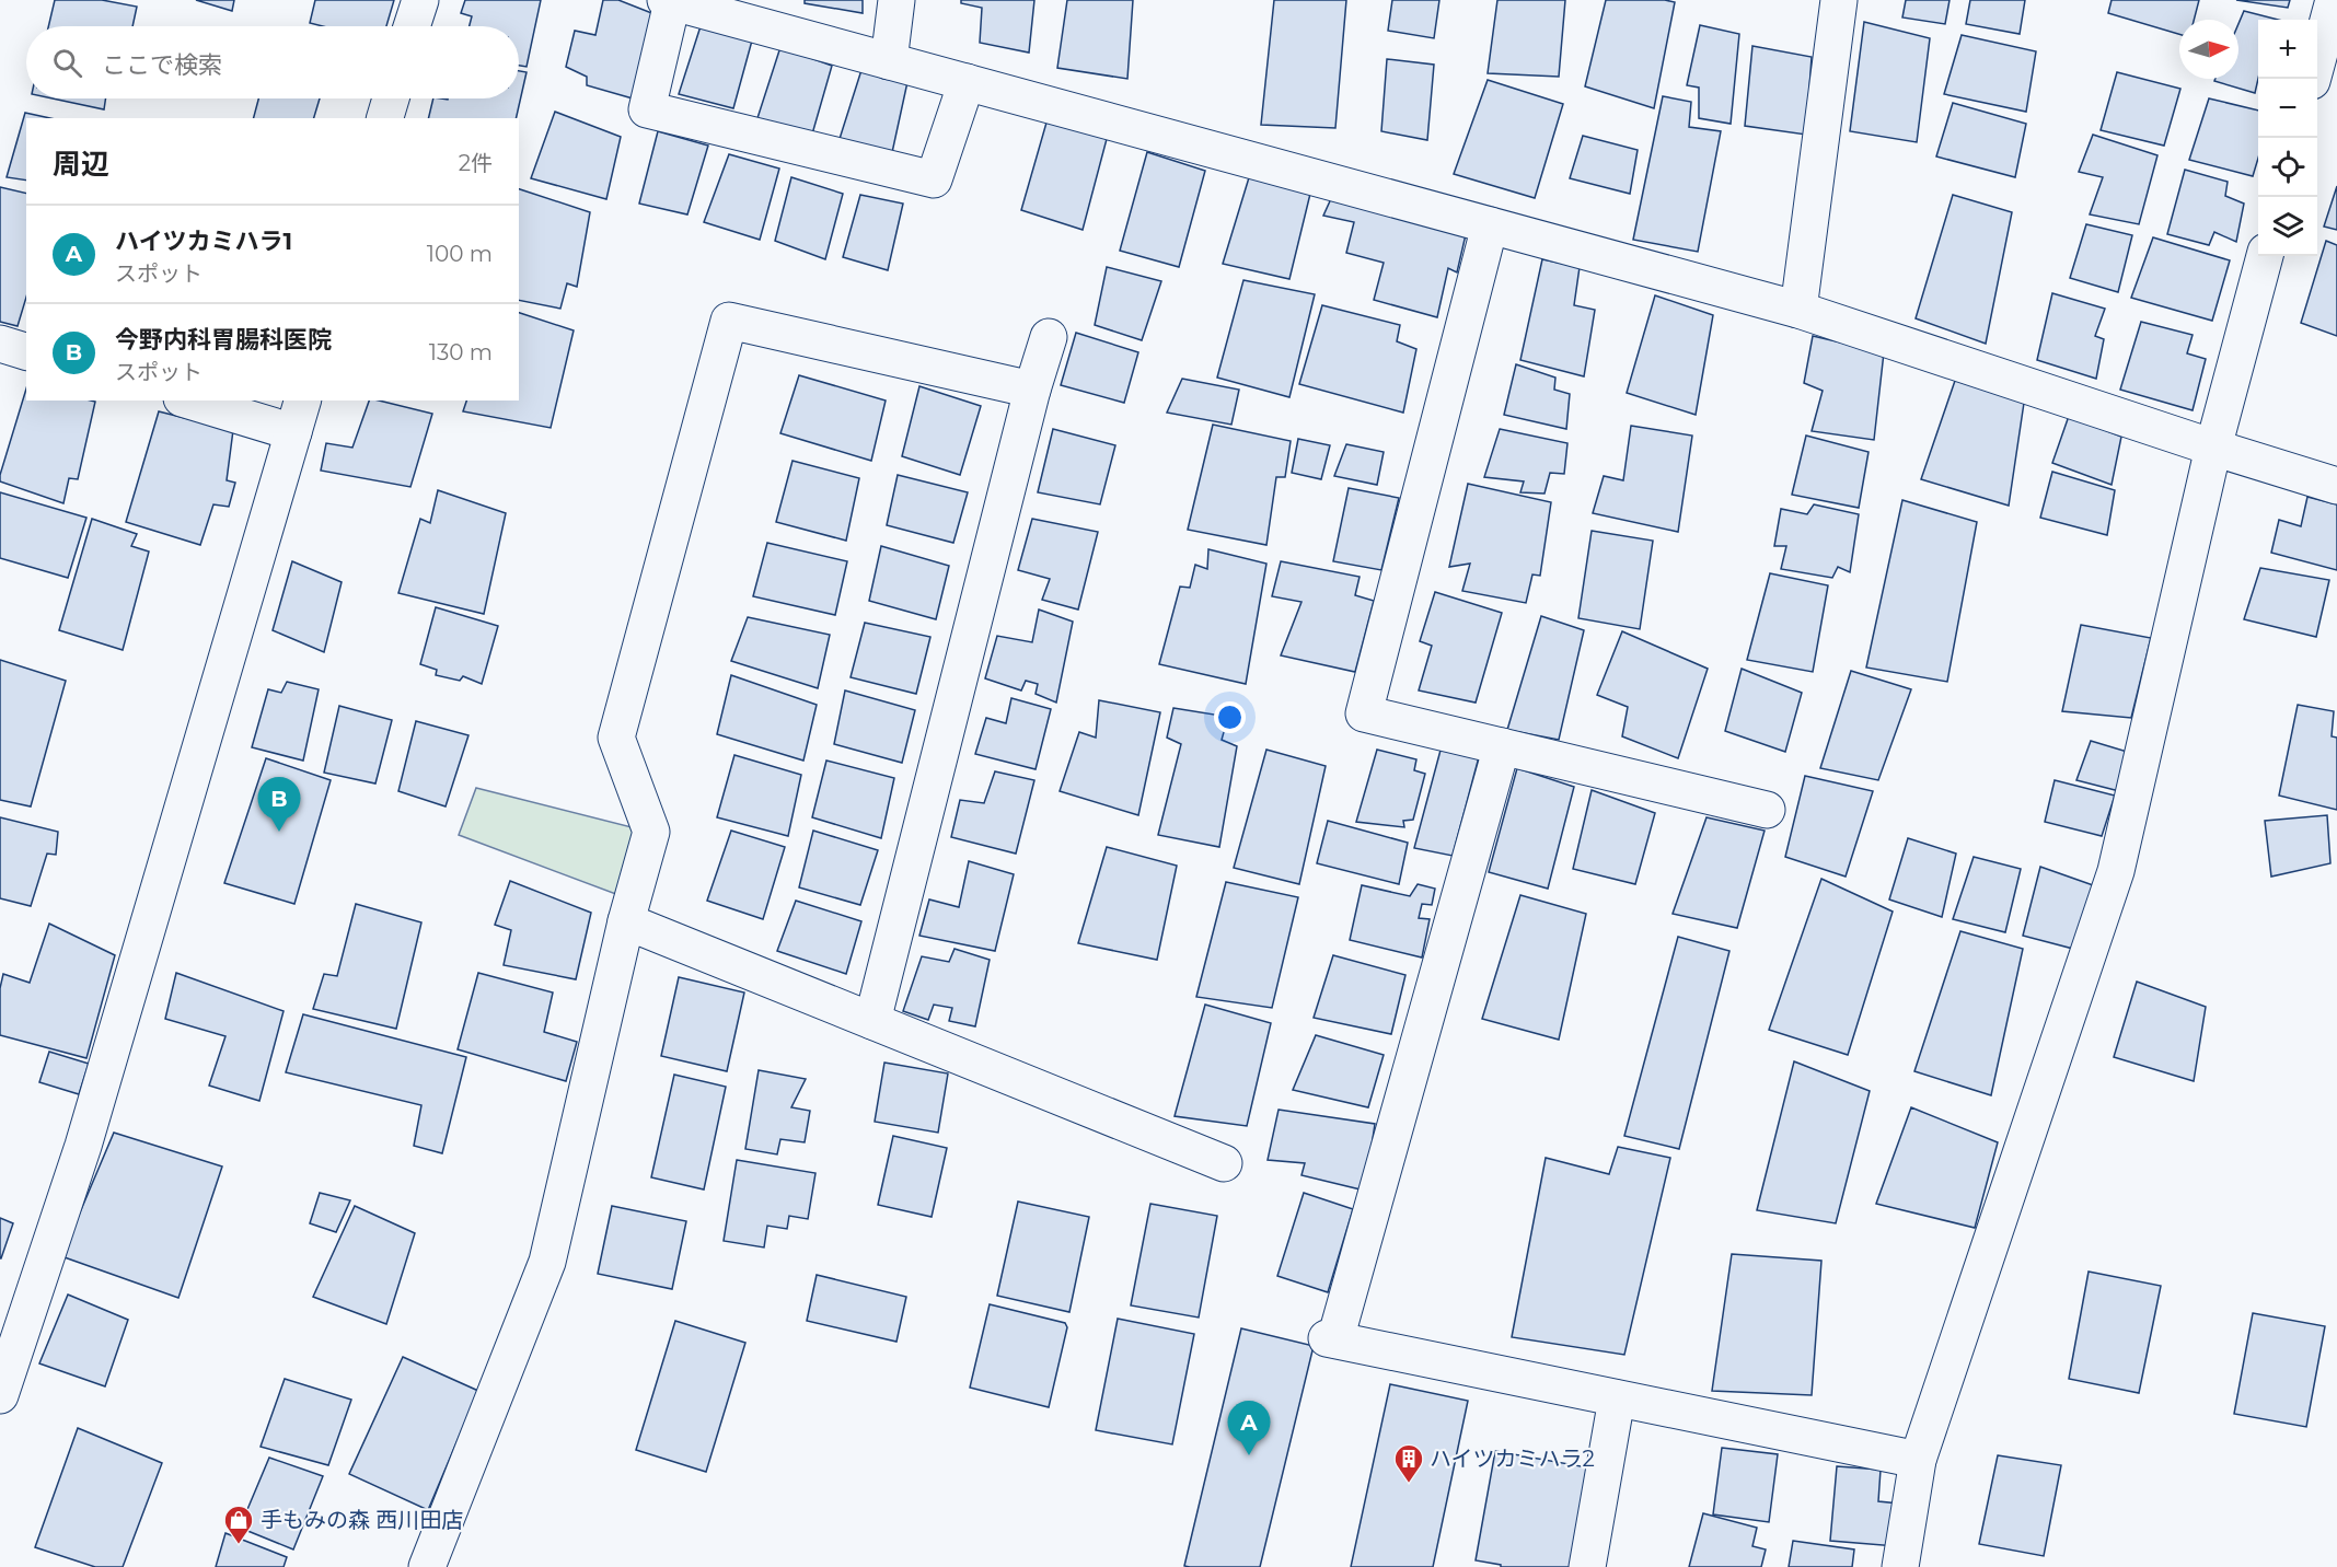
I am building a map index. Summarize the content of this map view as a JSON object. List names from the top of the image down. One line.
{"places":{"building":["ハイツカミハラ2"],"shop":["手もみの森 西川田店"]},"north":"right","page":{"map_buttons":["+","−"],"search":"ここで検索","heading":["周辺","2件"],"list":[{"mark":"A","name":"ハイツカミハラ1","note":"スポット","value":"100 m"},{"mark":"B","name":"今野内科胃腸科医院","note":"スポット","value":"130 m"}],"pins":["B","A"]}}
